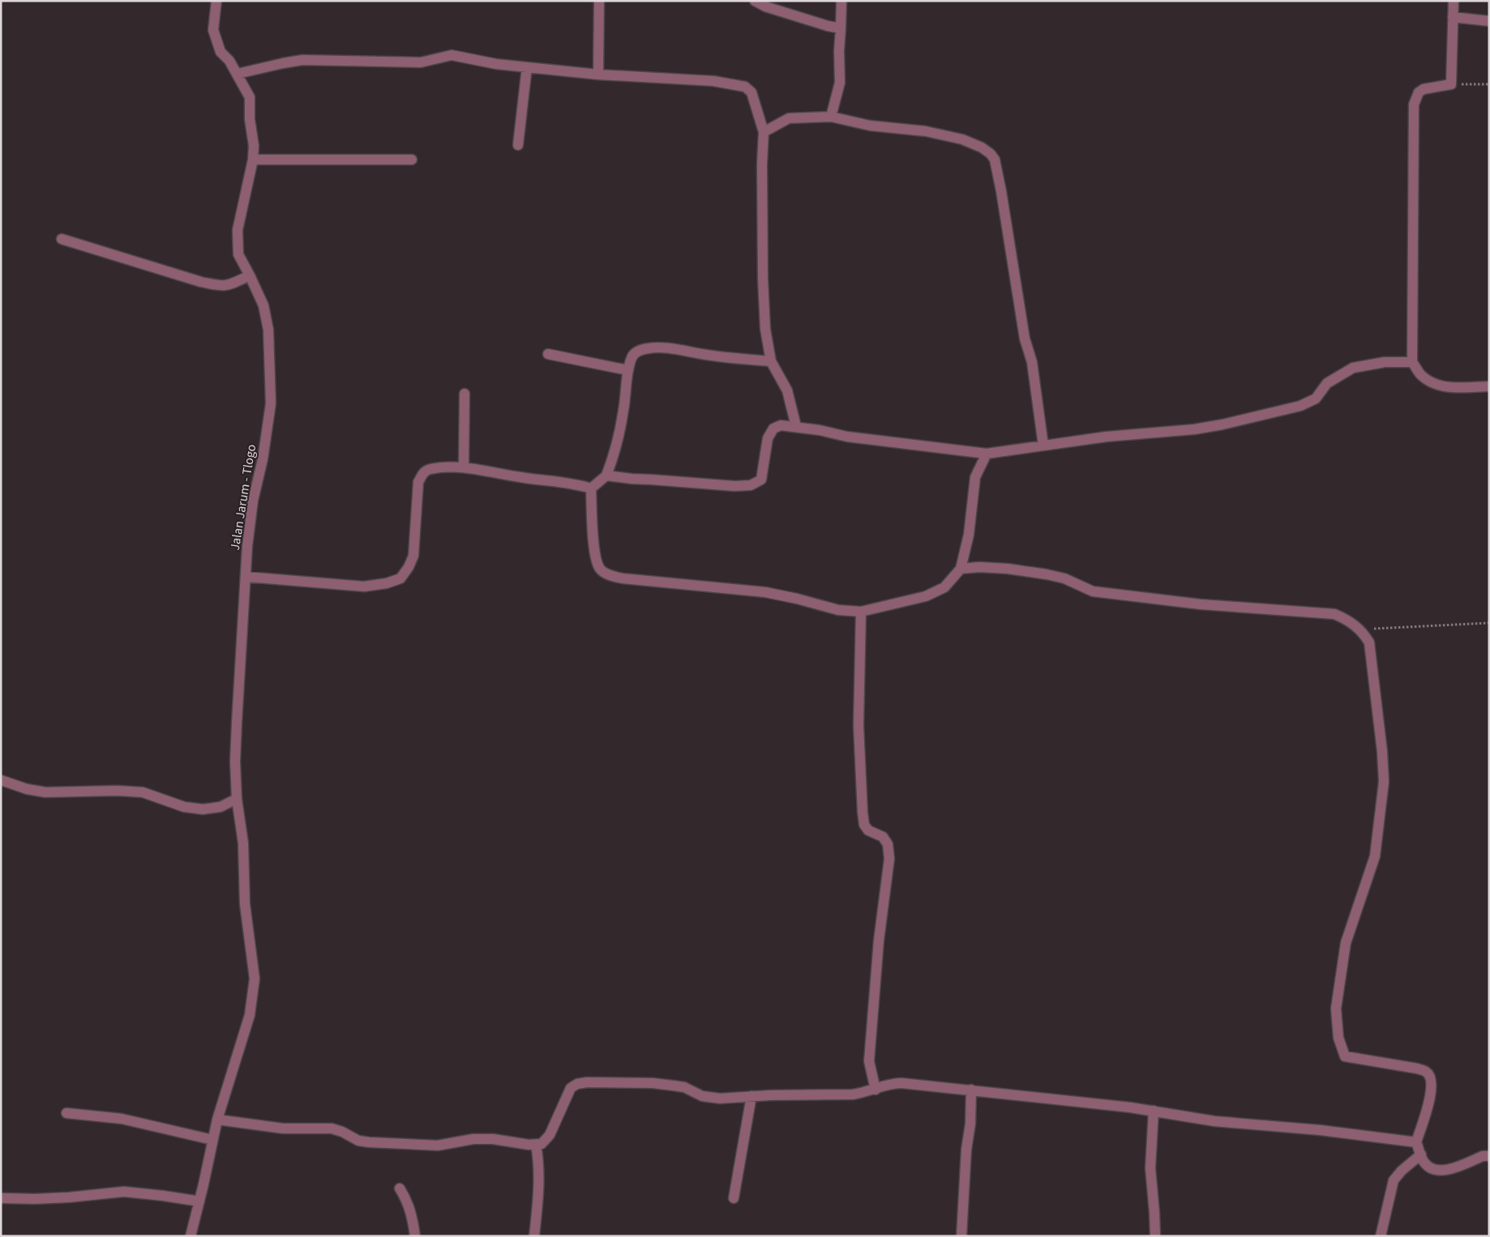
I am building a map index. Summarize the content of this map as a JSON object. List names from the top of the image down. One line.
{"streets":{"street":["Jalan Jarum - Tlogo"]}}
